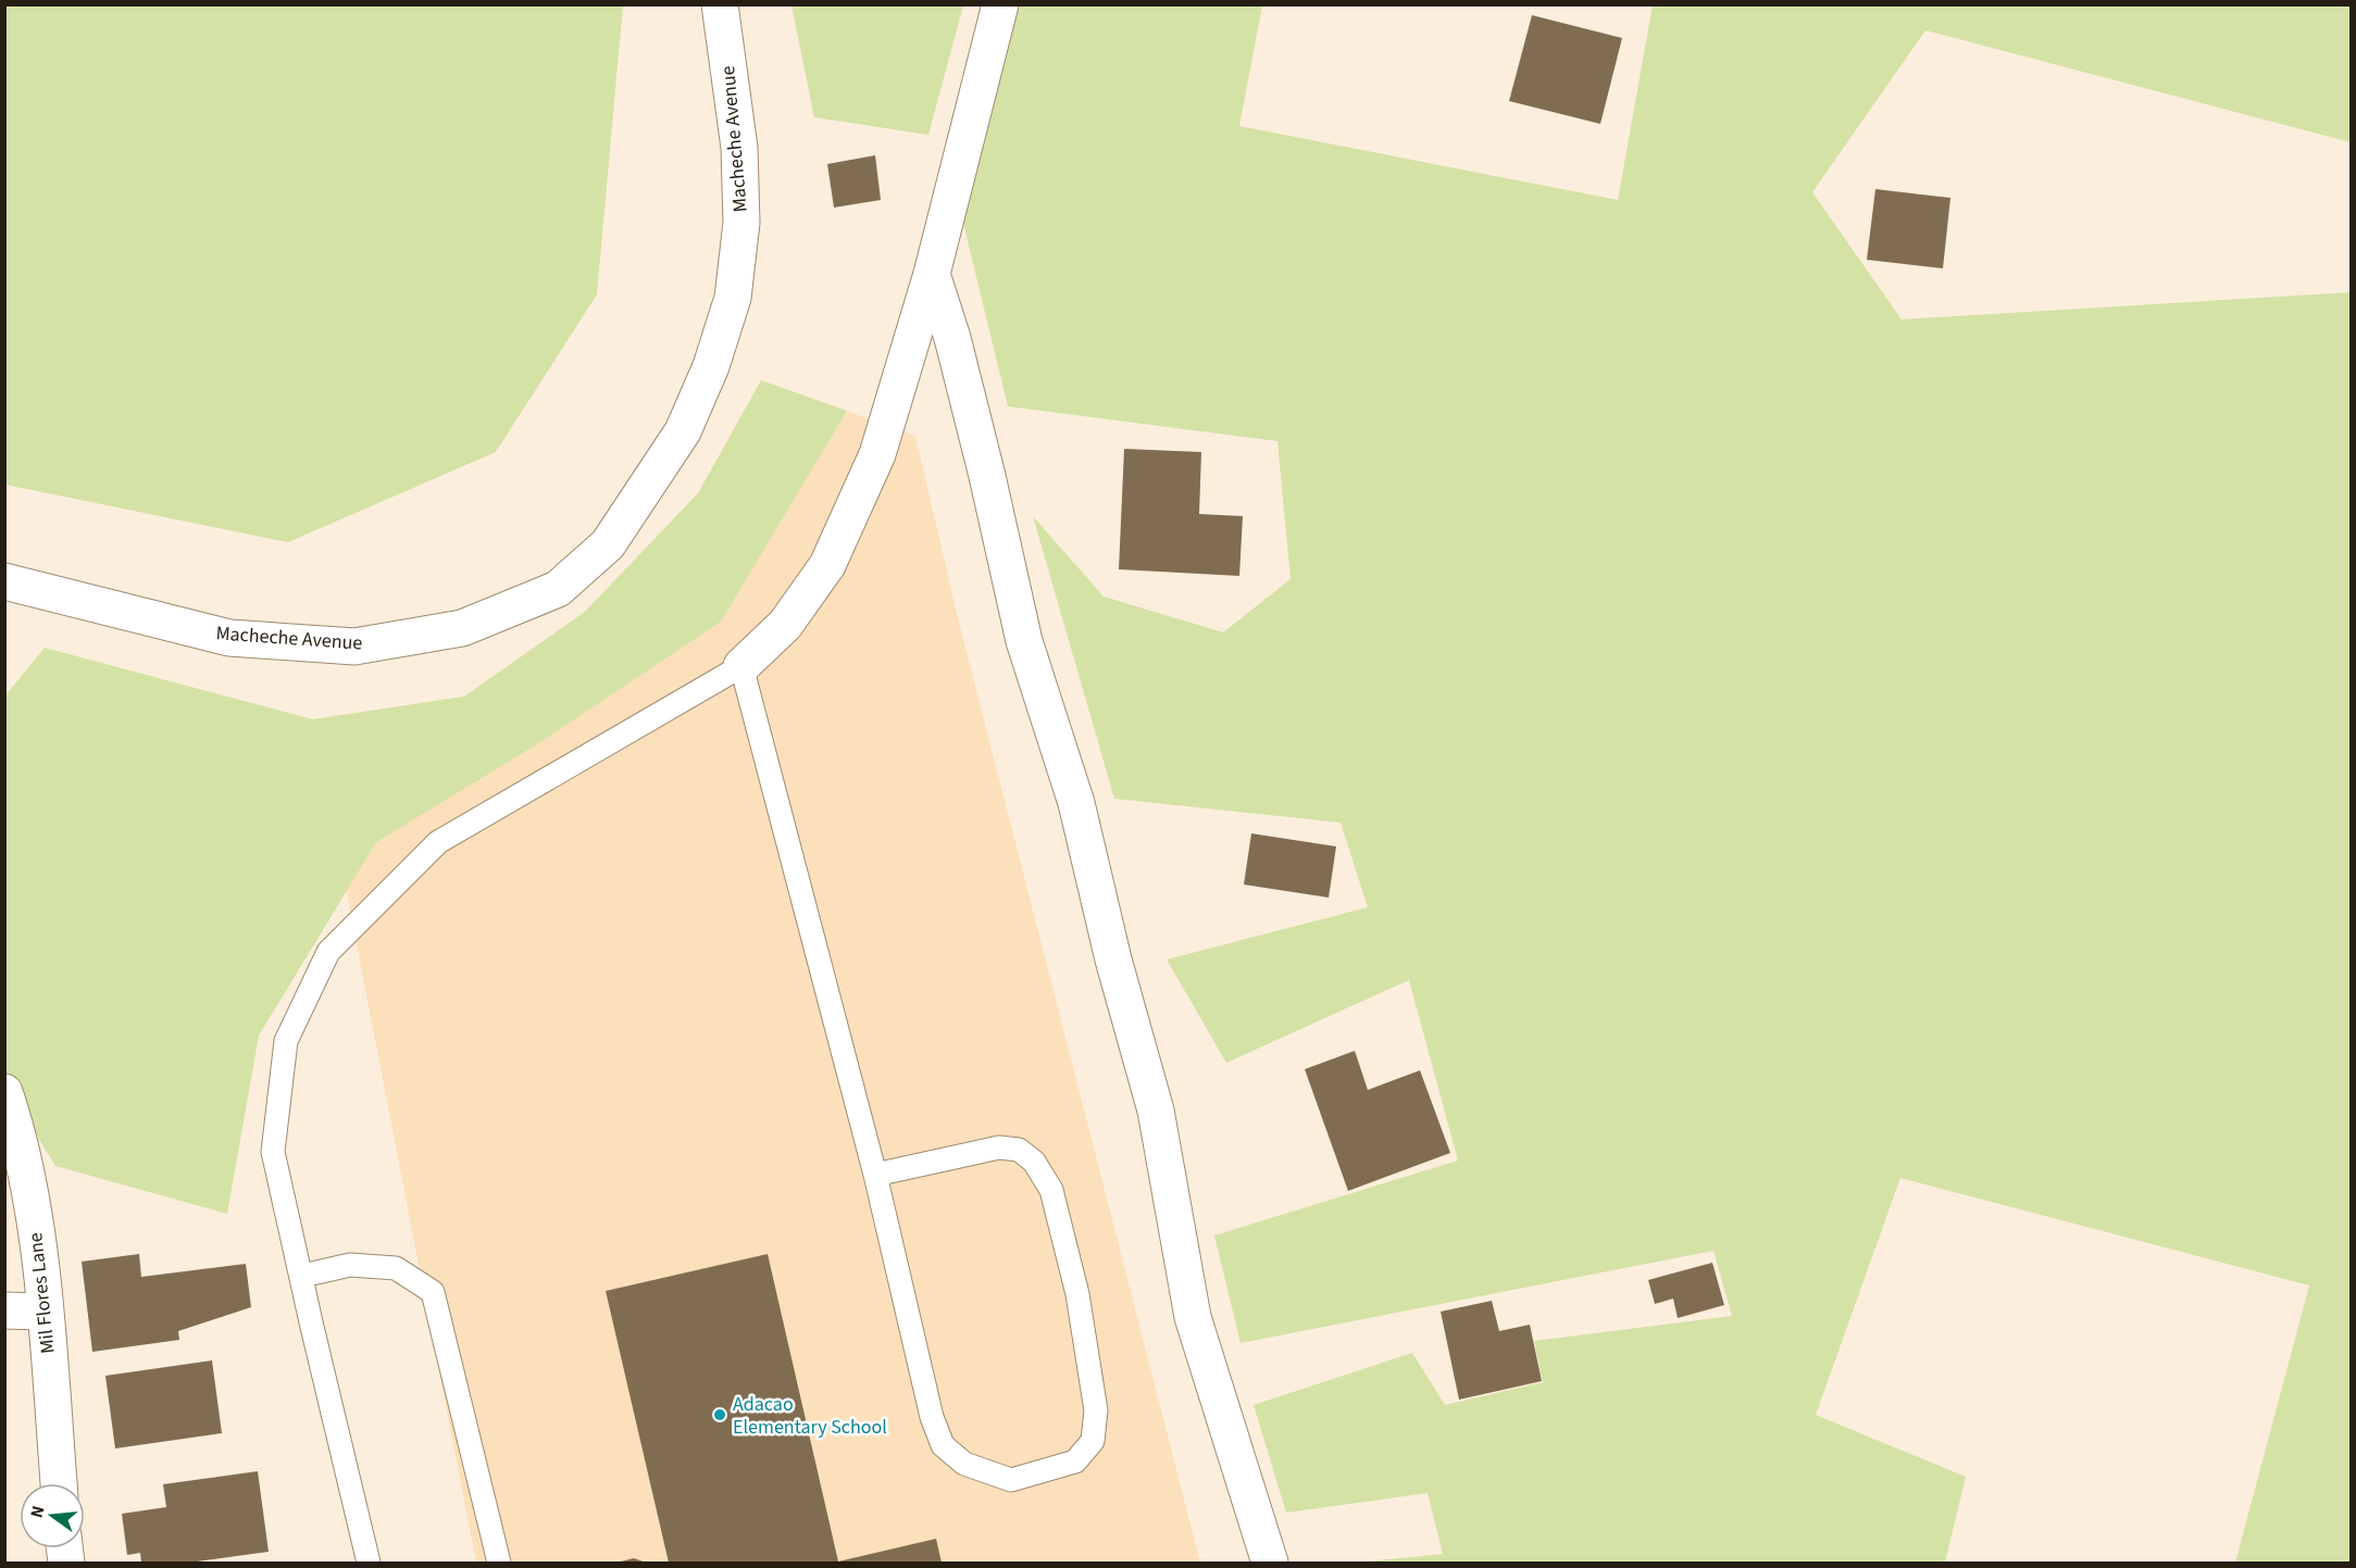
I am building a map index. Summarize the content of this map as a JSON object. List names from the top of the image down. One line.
{"streets":{"street":["Macheche Avenue","Mil Flores Lane"]},"places":["Adacao Elementary School"],"north":"left"}
